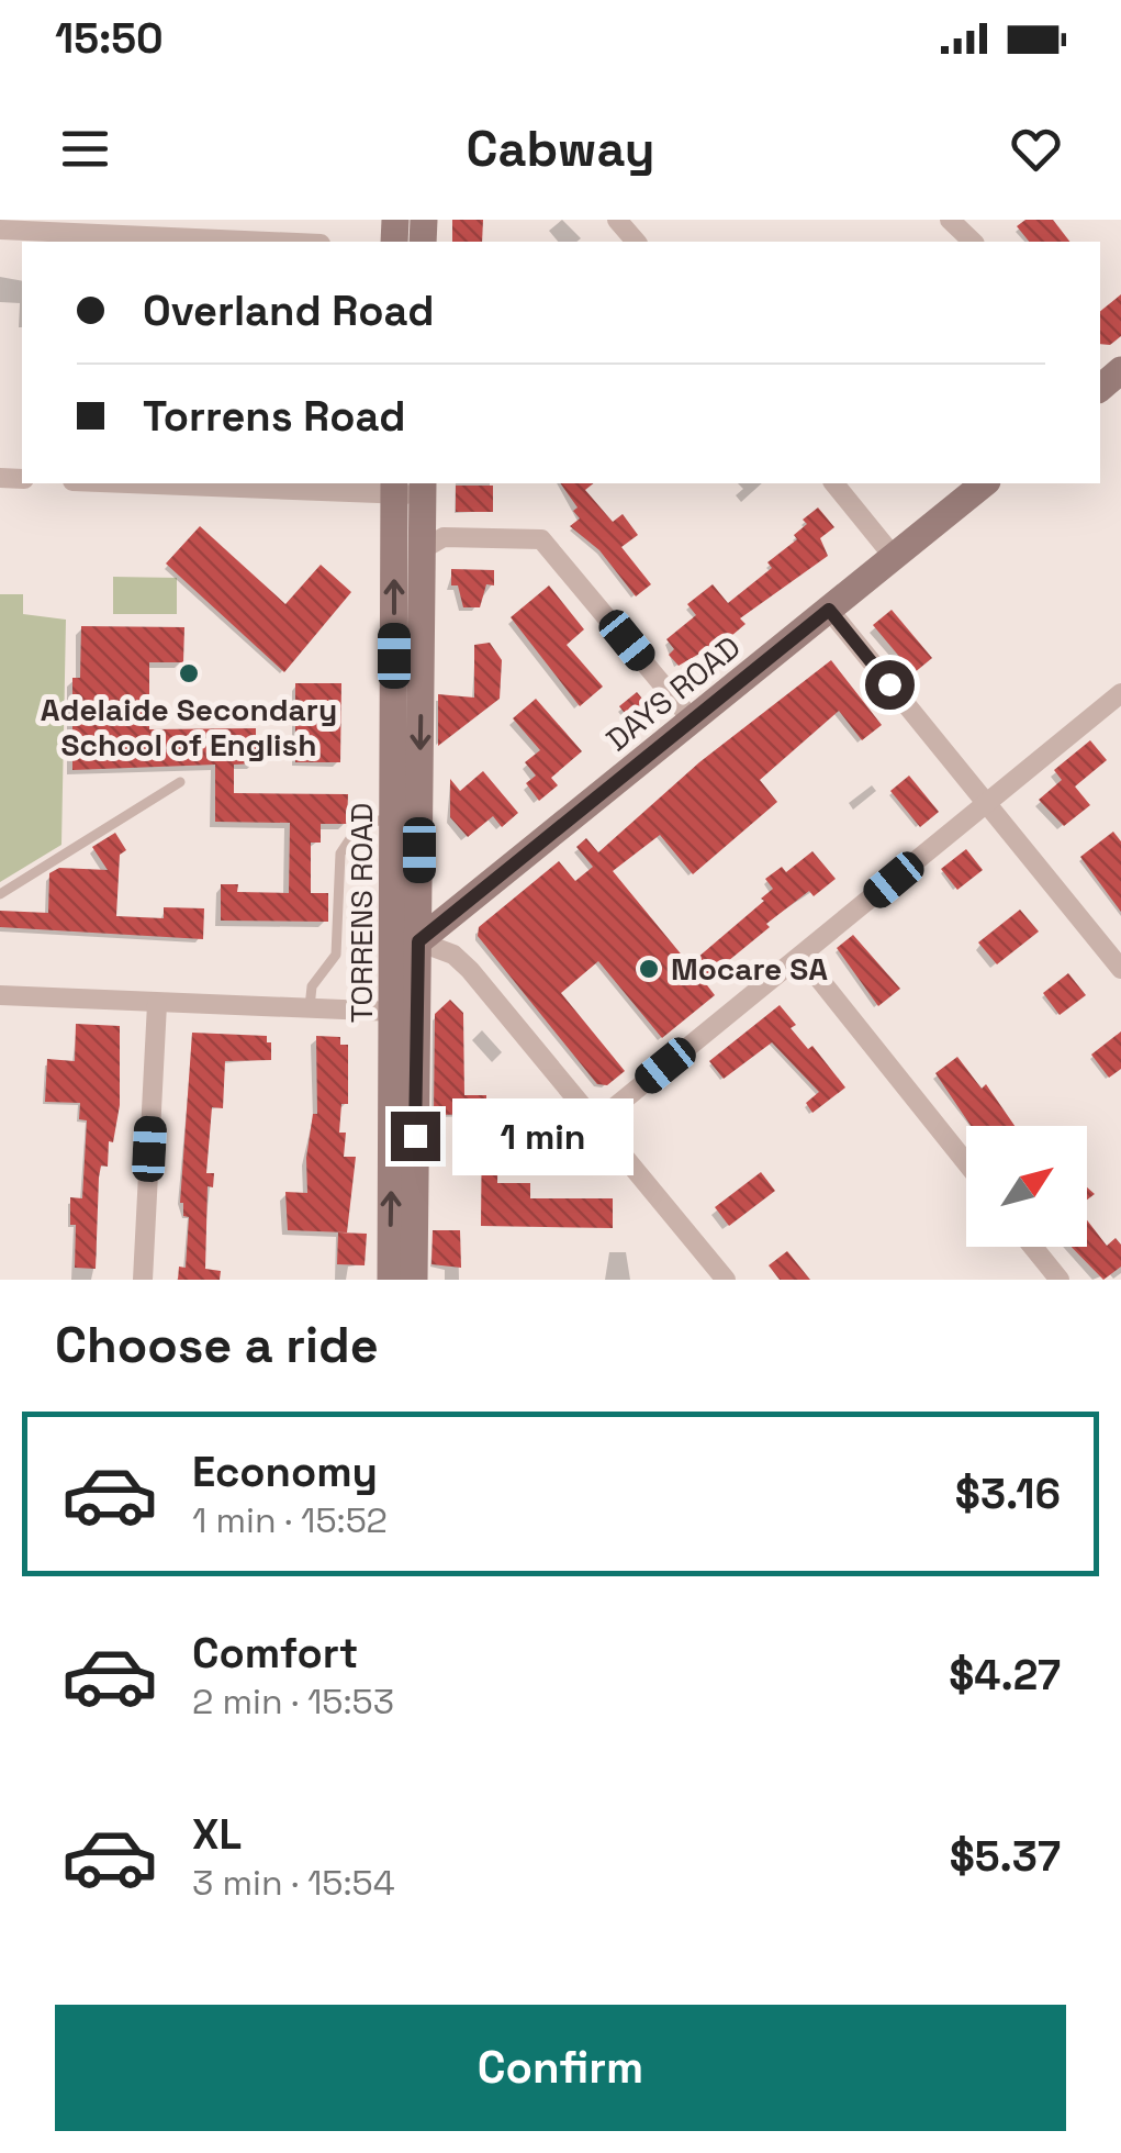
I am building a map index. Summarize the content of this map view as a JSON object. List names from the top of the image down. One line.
{"streets":{"main road":["DAYS ROAD","TORRENS ROAD"]},"crossings":[["DAYS ROAD","TORRENS ROAD"]],"places":["Adelaide Secondary School of English","Mocare SA"],"north":"top right","page":{"status":"15:50","header":"Cabway","banner":["Overland Road","Torrens Road"],"bubble":"1 min","heading":"Choose a ride","list":[{"name":"Economy","note":"1 min · 15:52","value":"$3.16"},{"name":"Comfort","note":"2 min · 15:53","value":"$4.27"},{"name":"XL","note":"3 min · 15:54","value":"$5.37"}],"buttons":"Confirm"}}
